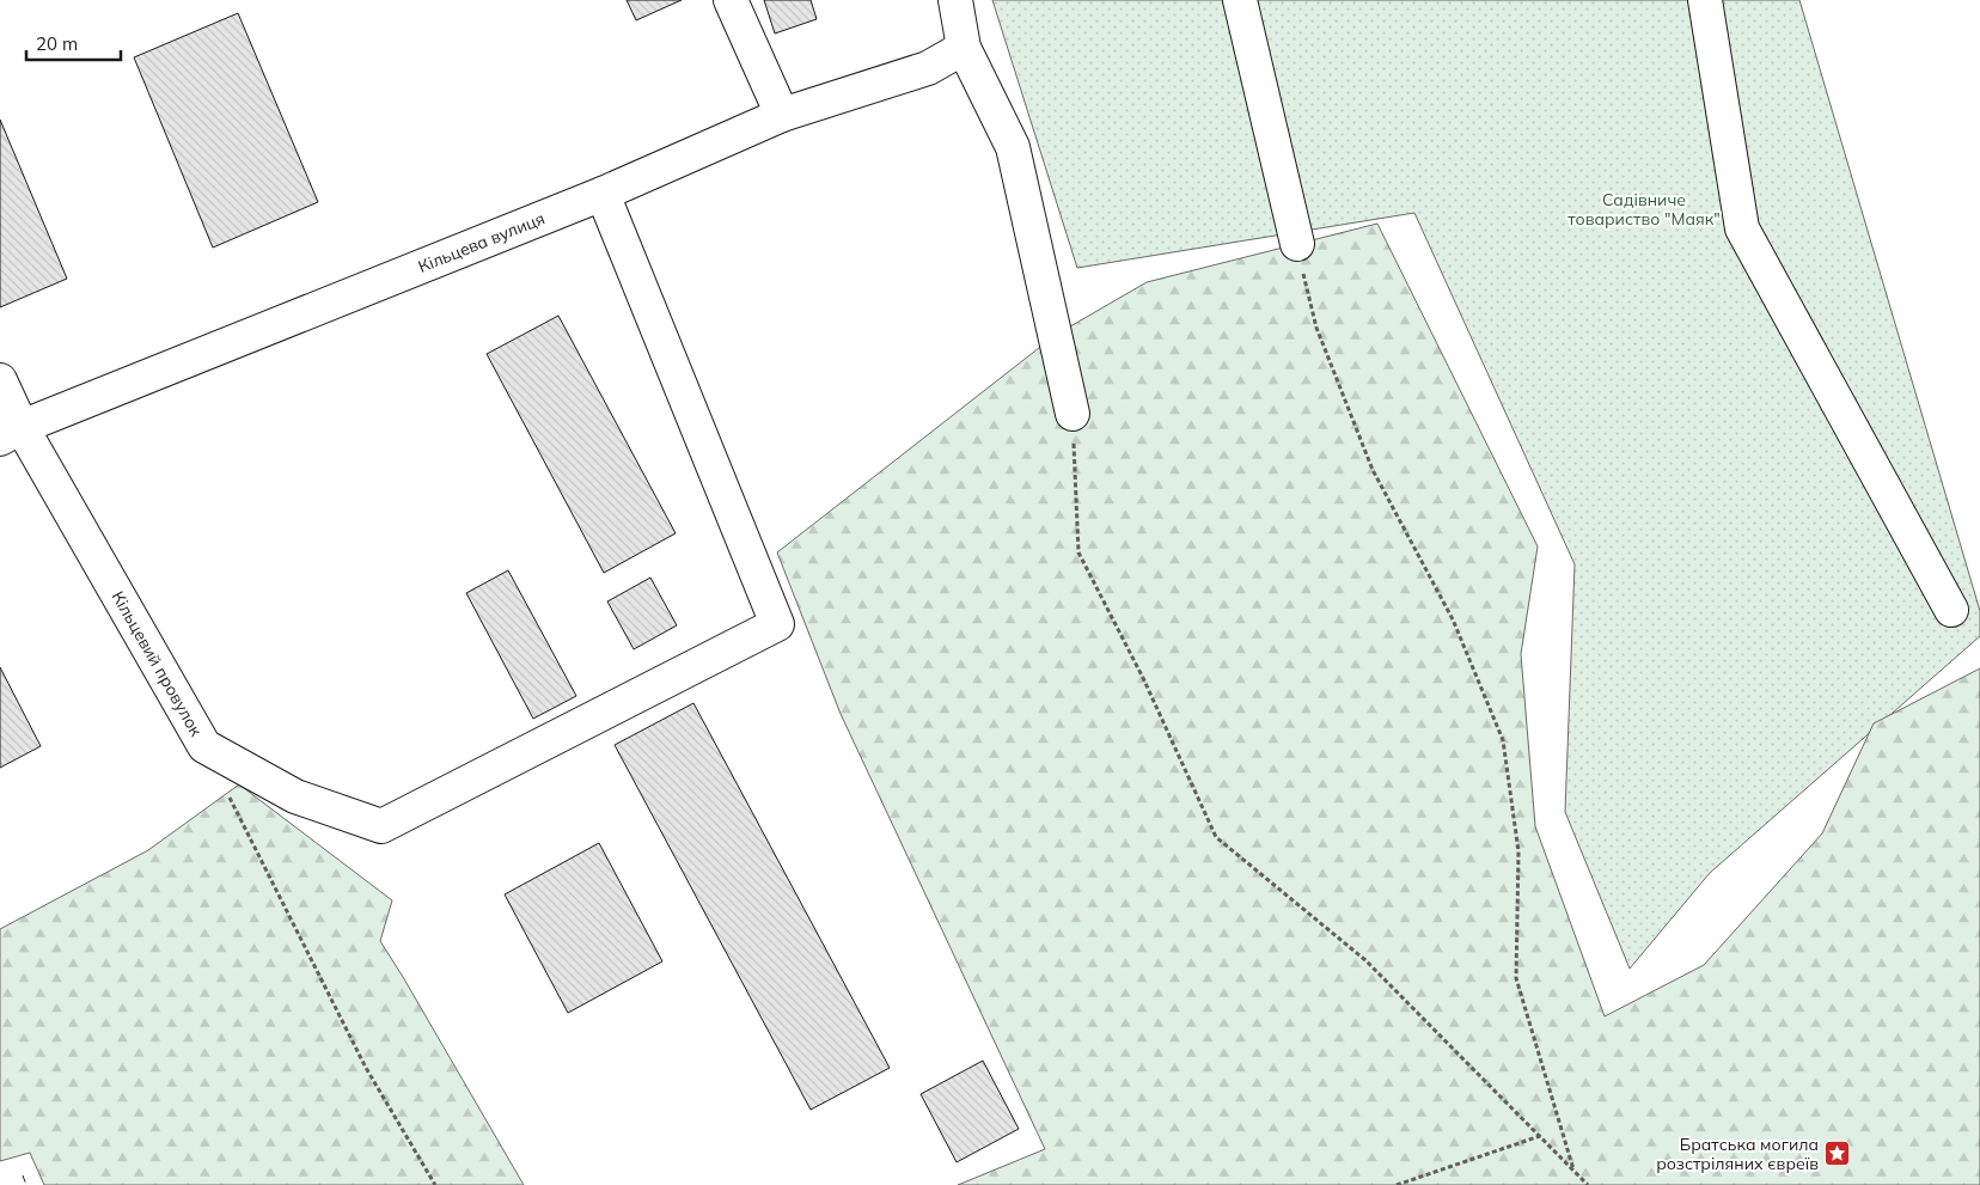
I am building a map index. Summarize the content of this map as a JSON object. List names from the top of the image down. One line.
{"streets":{"street":["Кільцева вулиця","Кільцевий провулок"]},"crossings":[["Кільцева вулиця","Кільцевий провулок"]],"parks":["Садівниче товариство \"Маяк\""],"places":{"place":["Братська могила розстріляних євреїв"]},"scale_bar":"20 m"}
